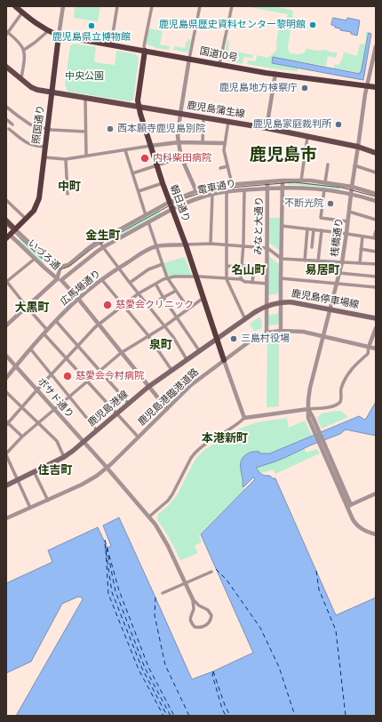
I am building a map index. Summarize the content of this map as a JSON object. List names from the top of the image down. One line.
{"streets":{"highway":["国道10号","照国通り","朝日通り"],"main road":["鹿児島蒲生線","鹿児島停車場線","鹿児島港線"],"street":["電車通り","みなと大通り","桟橋通り","いづろ通","広馬場通り","鹿児島港臨港道路","ボサド通り"]},"crossings":[["国道10号","照国通り"],["国道10号","朝日通り"],["国道10号","桟橋通り"],["鹿児島蒲生線","照国通り"],["鹿児島蒲生線","朝日通り"],["鹿児島蒲生線","桟橋通り"],["照国通り","いづろ通"],["電車通り","朝日通り"],["電車通り","みなと大通り"],["電車通り","桟橋通り"],["電車通り","いづろ通"],["朝日通り","広馬場通り"],["朝日通り","鹿児島停車場線"],["朝日通り","鹿児島港臨港道路"],["朝日通り","鹿児島港線"],["みなと大通り","鹿児島停車場線"],["みなと大通り","鹿児島港臨港道路"],["桟橋通り","鹿児島停車場線"],["桟橋通り","鹿児島港臨港道路"],["広馬場通り","ボサド通り"],["鹿児島停車場線","鹿児島港線"],["鹿児島港臨港道路","ボサド通り"],["ボサド通り","鹿児島港線"]],"districts":["鹿児島市","中町","金生町","名山町","易居町","大黒町","泉町","本港新町","住吉町"],"parks":["中央公園"],"places":["鹿児島県歴史資料センター黎明館","鹿児島県立博物館","鹿児島地方検察庁","鹿児島家庭裁判所","西本願寺鹿児島別院","内科柴田病院","不断光院","慈愛会クリニック","三島村役場","慈愛会今村病院"]}
